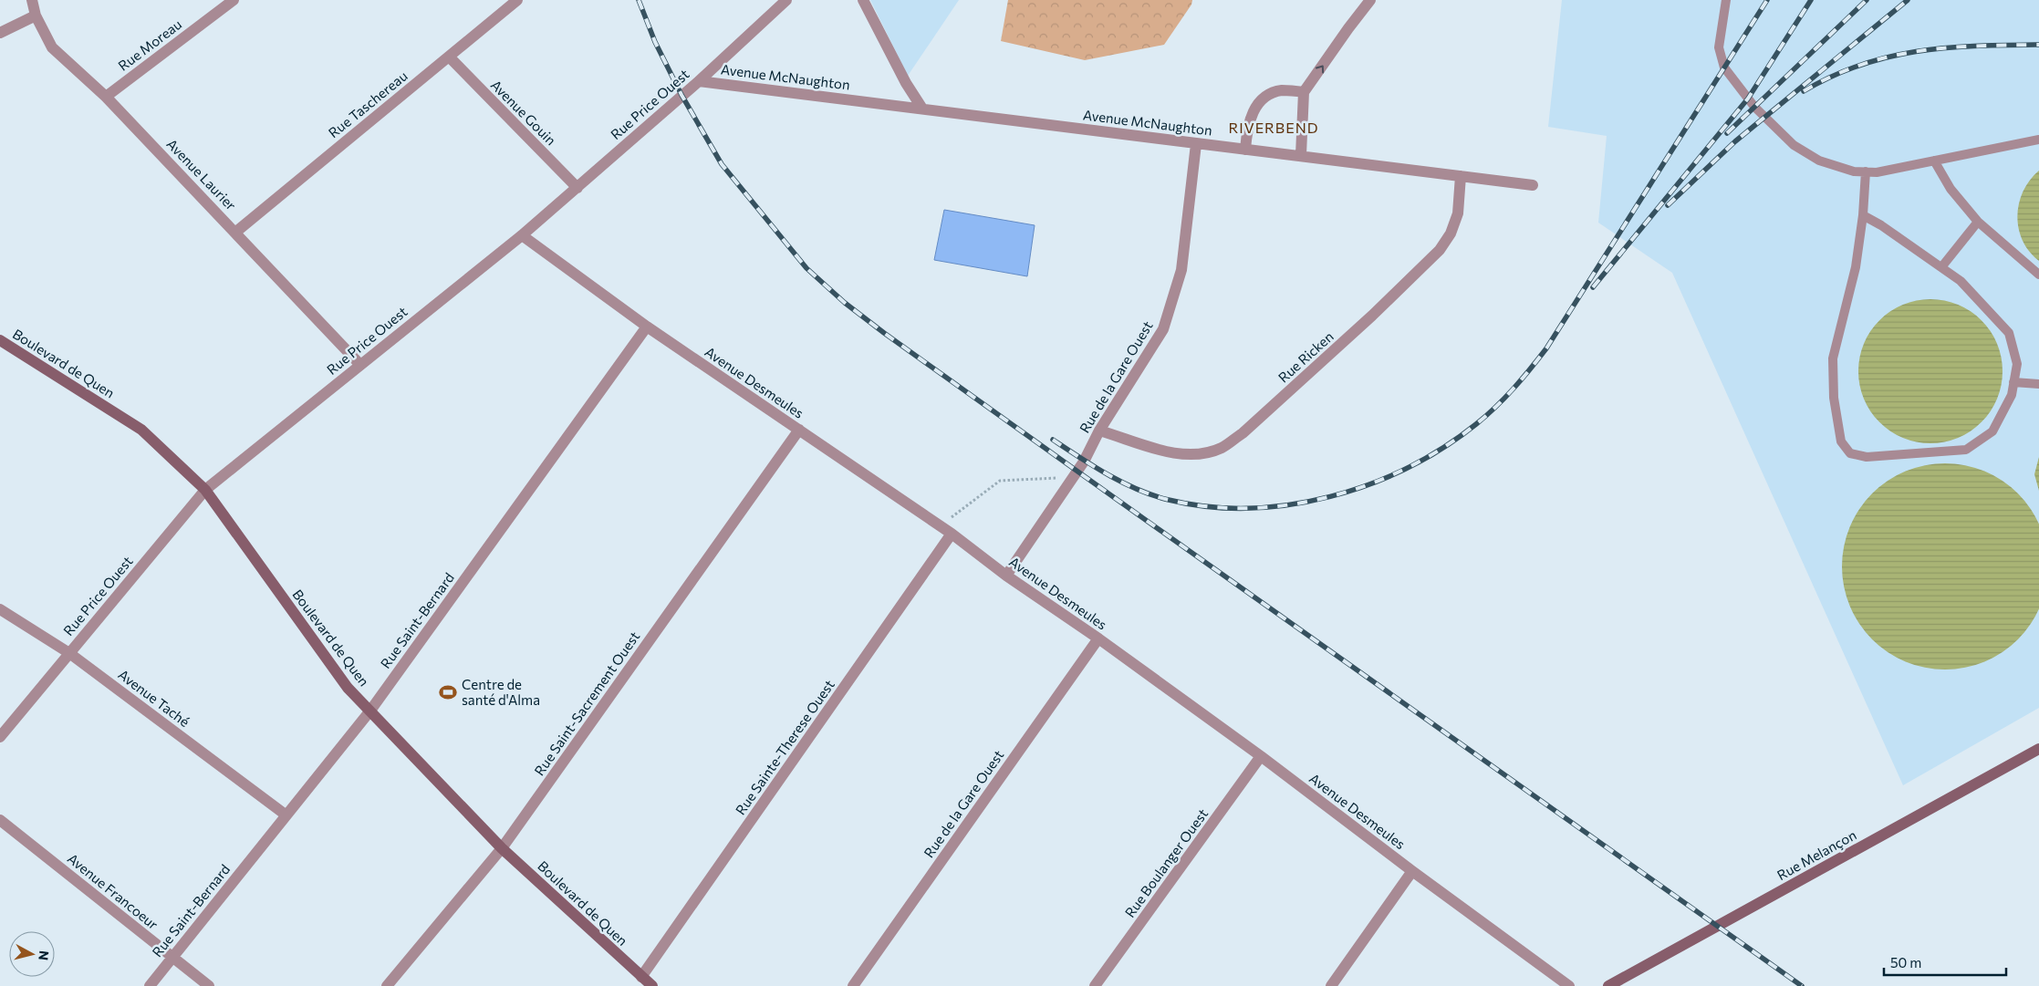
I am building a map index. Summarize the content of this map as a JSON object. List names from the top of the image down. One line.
{"streets":{"street":["Rue Moreau","Avenue McNaughton","Rue Taschereau","Rue Price Ouest","Avenue Gouin","Avenue Laurier","Rue Ricken","Boulevard de Quen","Rue de la Gare Ouest","Avenue Desmeules","Rue Saint-Bernard","Avenue Taché","Rue Saint-Sacrement Ouest","Rue Sainte-Therese Ouest","Rue Melançon","Rue Boulanger Ouest","Avenue Francoeur"]},"crossings":[["Rue Moreau","Avenue Laurier"],["Avenue McNaughton","Rue Price Ouest"],["Avenue McNaughton","Rue Ricken"],["Avenue McNaughton","Rue de la Gare Ouest"],["Rue Taschereau","Avenue Gouin"],["Rue Taschereau","Avenue Laurier"],["Rue Price Ouest","Avenue Gouin"],["Rue Price Ouest","Avenue Laurier"],["Rue Price Ouest","Boulevard de Quen"],["Rue Price Ouest","Avenue Desmeules"],["Rue Price Ouest","Avenue Taché"],["Rue Ricken","Rue de la Gare Ouest"],["Boulevard de Quen","Rue Saint-Bernard"],["Boulevard de Quen","Rue Saint-Sacrement Ouest"],["Boulevard de Quen","Rue Sainte-Therese Ouest"],["Rue de la Gare Ouest","Avenue Desmeules"],["Avenue Desmeules","Rue Saint-Bernard"],["Avenue Desmeules","Rue Saint-Sacrement Ouest"],["Avenue Desmeules","Rue Sainte-Therese Ouest"],["Avenue Desmeules","Rue Boulanger Ouest"],["Rue Saint-Bernard","Avenue Taché"],["Rue Saint-Bernard","Avenue Francoeur"]],"districts":["RIVERBEND"],"places":{"sports":["Centre de santé d'Alma"]},"scale_bar":"50 m","north":"right"}
